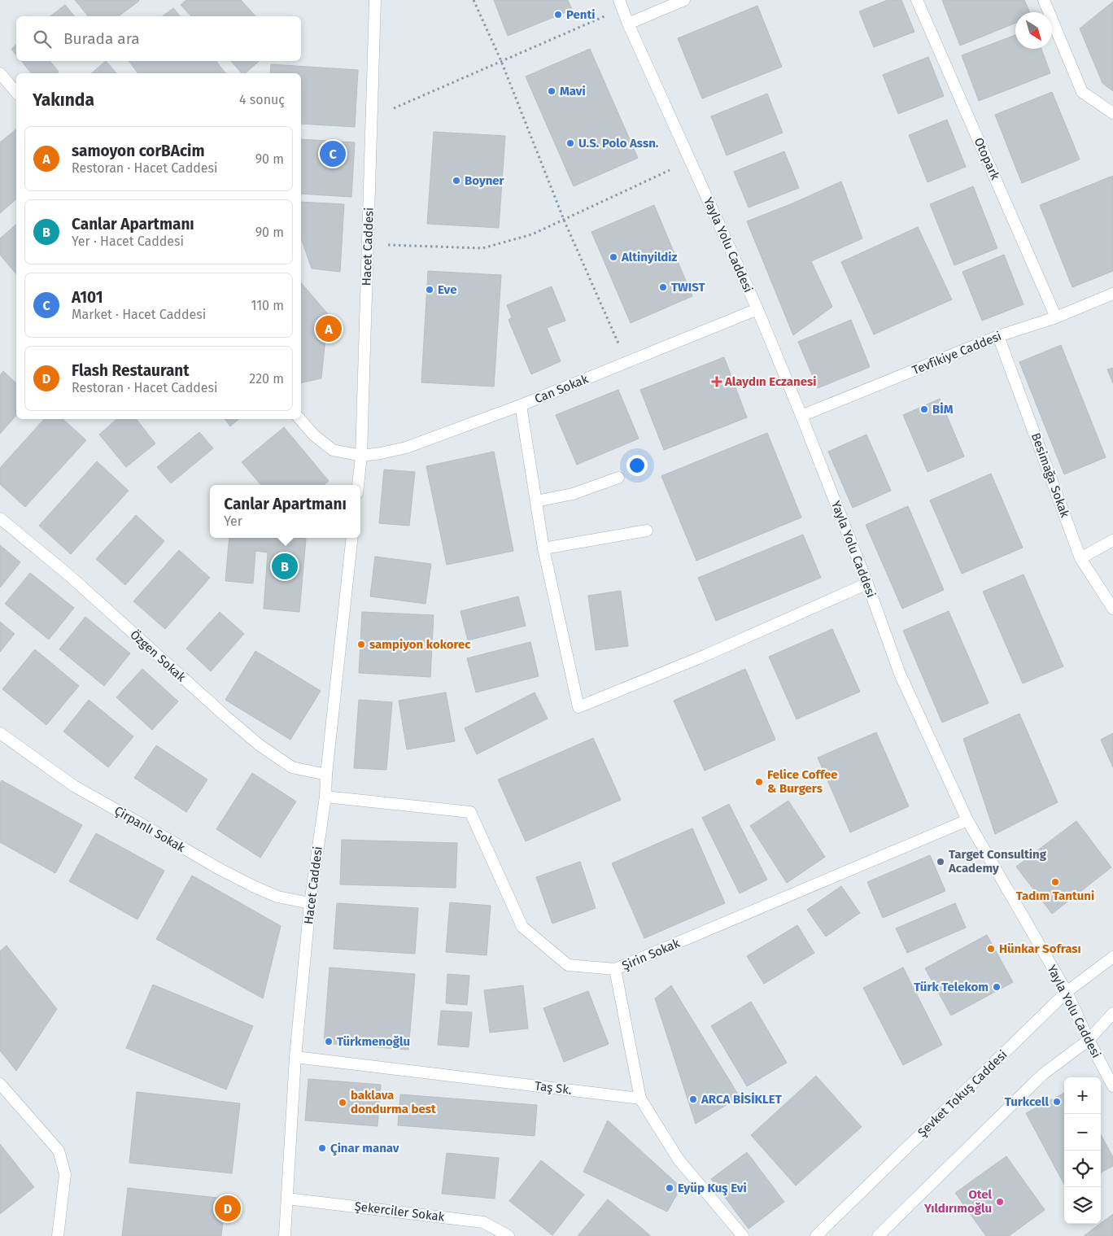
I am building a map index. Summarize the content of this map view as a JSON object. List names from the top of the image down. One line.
{"streets":{"street":["Otopark","Yayla Yolu Caddesi","Hacet Caddesi","Tevfikiye Caddesi","Can Sokak","Besimağa Sokak","Özgen Sokak","Çirpanlı Sokak","Şirin Sokak","Taş Sk.","Şevket Tokuş Caddesi","Şekerciler Sokak"]},"crossings":[["Otopark","Tevfikiye Caddesi"],["Yayla Yolu Caddesi","Tevfikiye Caddesi"],["Yayla Yolu Caddesi","Can Sokak"],["Yayla Yolu Caddesi","Şirin Sokak"],["Yayla Yolu Caddesi","Şevket Tokuş Caddesi"],["Hacet Caddesi","Can Sokak"],["Hacet Caddesi","Özgen Sokak"],["Hacet Caddesi","Çirpanlı Sokak"],["Hacet Caddesi","Şirin Sokak"],["Hacet Caddesi","Taş Sk."],["Hacet Caddesi","Şekerciler Sokak"],["Tevfikiye Caddesi","Besimağa Sokak"]],"places":{"other":["Penti","Mavi","U.S. Polo Assn.","Boyner","Altinyildiz","TWIST","Eve","BİM","sampiyon kokorec","Felice Coffee & Burgers","Target Consulting Academy","Tadım Tantuni","Hünkar Sofrası","Türk Telekom","Türkmenoğlu","ARCA BİSİKLET","Turkcell","baklava dondurma best","Çinar manav","Eyüp Kuş Evi","Otel Yıldırımoğlu"],"health":["Alaydın Eczanesi"]},"north":"bottom right","page":{"search":"Burada ara","heading":["Yakında","4 sonuç"],"list":[{"mark":"A","name":"samoyon corBAcim","note":"Restoran · Hacet Caddesi","value":"90 m"},{"mark":"B","name":"Canlar Apartmanı","note":"Yer · Hacet Caddesi","value":"90 m"},{"mark":"C","name":"A101","note":"Market · Hacet Caddesi","value":"110 m"},{"mark":"D","name":"Flash Restaurant","note":"Restoran · Hacet Caddesi","value":"220 m"}],"pins":["C","A","B","D"],"popup":["Canlar Apartmanı","Yer"],"map_buttons":["+","−"]}}
